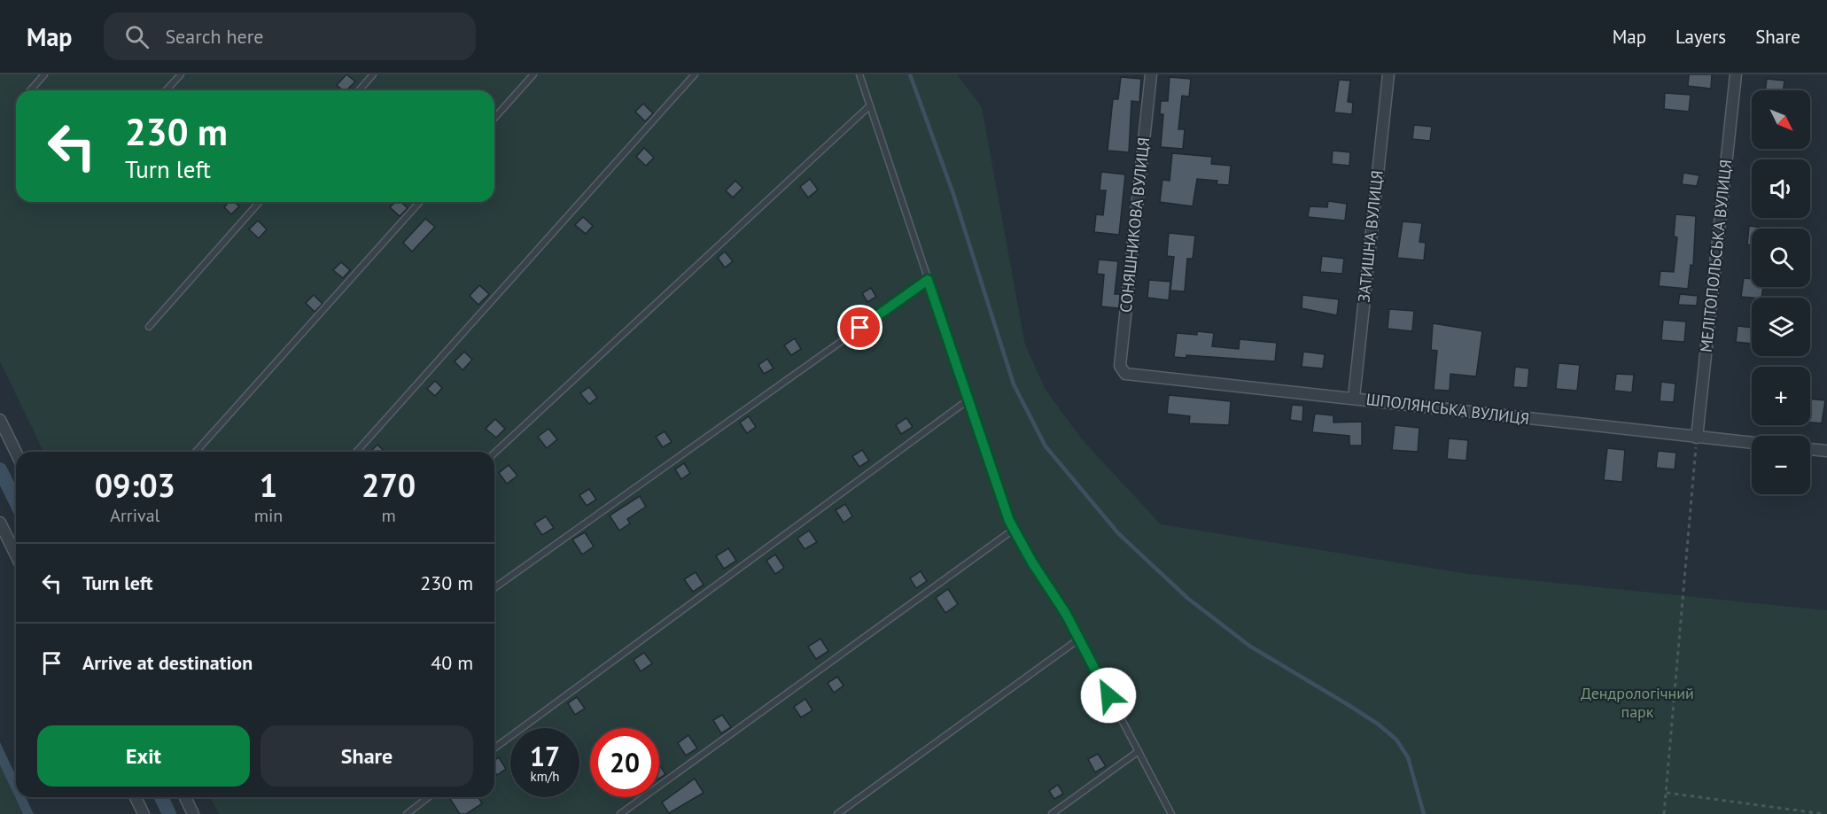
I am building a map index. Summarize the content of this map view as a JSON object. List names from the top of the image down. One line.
{"streets":{"street":["СОНЯШНИКОВА ВУЛИЦЯ","ЗАТИШНА ВУЛИЦЯ","МЕЛІТОПОЛЬСЬКА ВУЛИЦЯ","ШПОЛЯНСЬКА ВУЛИЦЯ"]},"crossings":[["СОНЯШНИКОВА ВУЛИЦЯ","ШПОЛЯНСЬКА ВУЛИЦЯ"],["ЗАТИШНА ВУЛИЦЯ","ШПОЛЯНСЬКА ВУЛИЦЯ"],["МЕЛІТОПОЛЬСЬКА ВУЛИЦЯ","ШПОЛЯНСЬКА ВУЛИЦЯ"]],"parks":["Дендрологічний парк"],"north":"bottom right","page":{"header":"Map","search":"Search here","nav":["Map","Layers","Share"],"map_buttons":["+","−"],"turn":["230 m","Turn left"],"eta":["09:03","Arrival","1","min","270","m"],"list":[{"name":"Turn left","value":"230 m"},{"name":"Arrive at destination","value":"40 m"}],"buttons":["Exit","Share"],"speed":"17 km/h","limit":"20"}}
